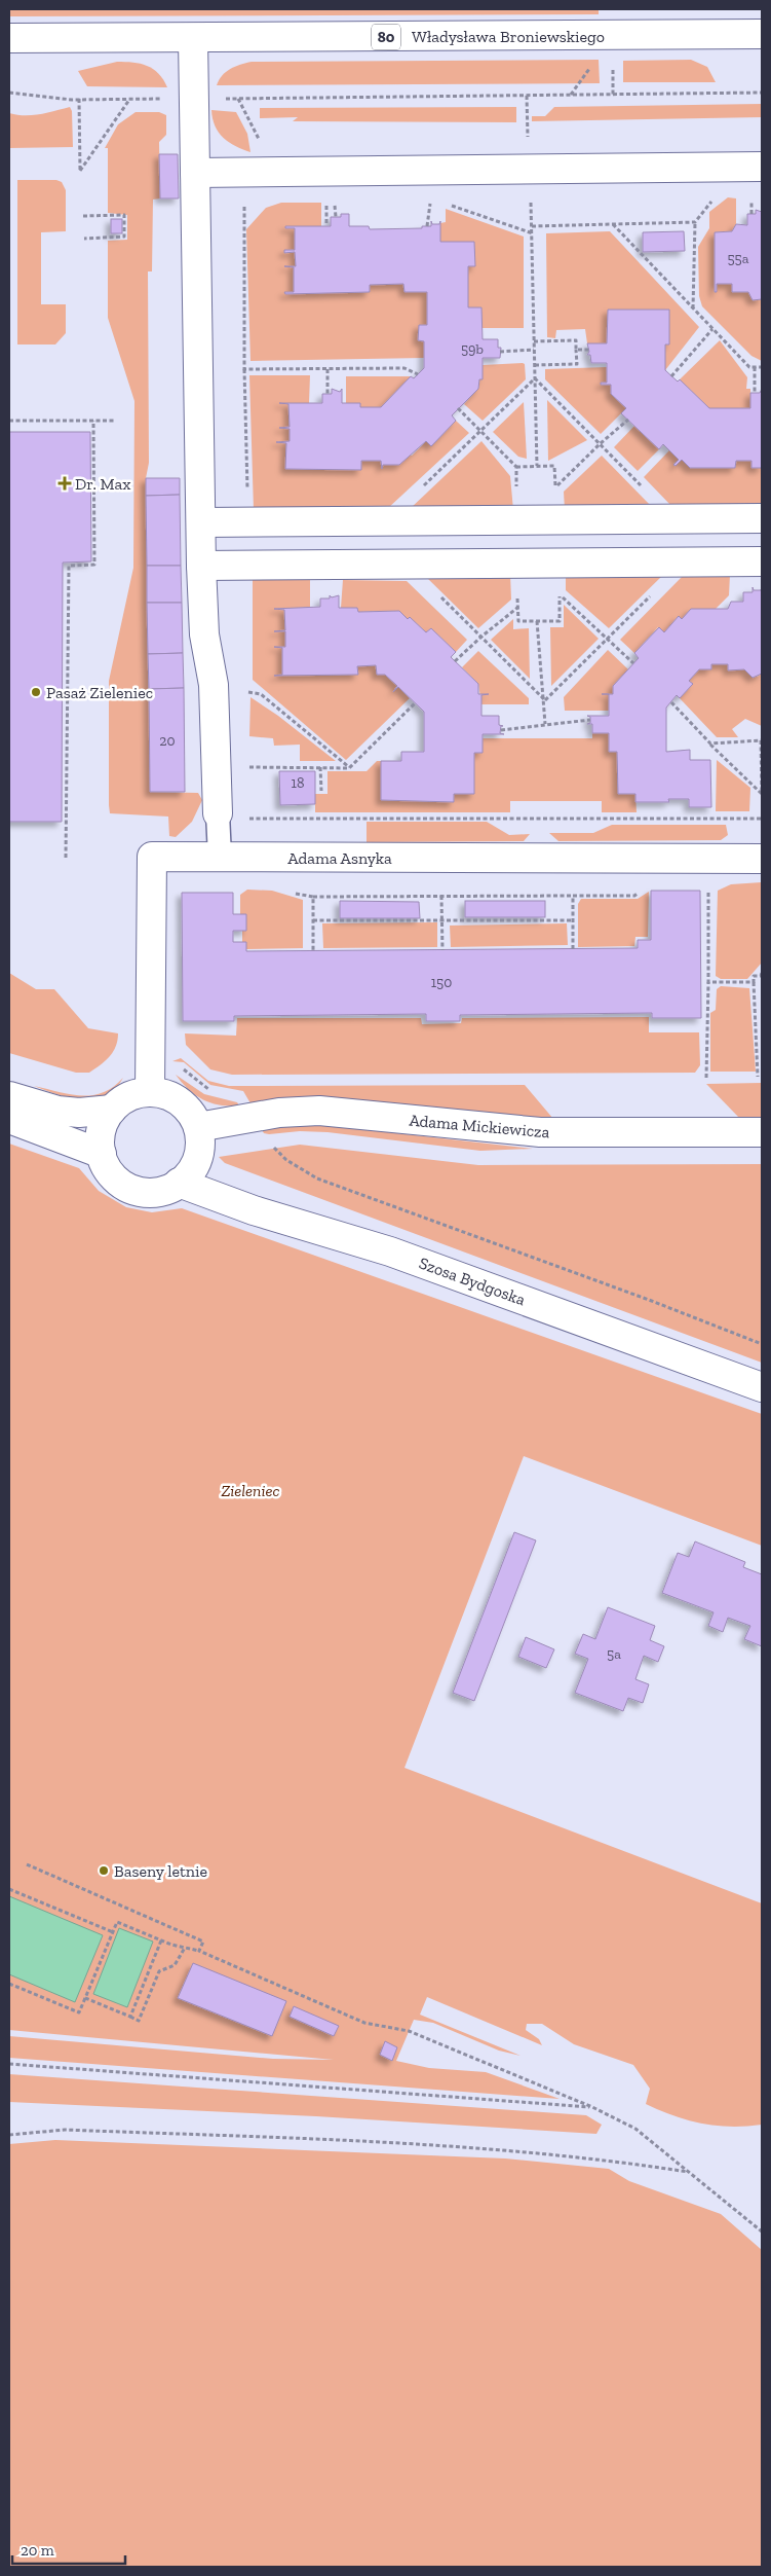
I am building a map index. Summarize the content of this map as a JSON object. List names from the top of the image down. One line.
{"streets":{"street":["Władysława Broniewskiego","80","Adama Asnyka","Adama Mickiewicza","Szosa Bydgoska"]},"crossings":[["Adama Asnyka","Adama Mickiewicza"],["Adama Asnyka","Szosa Bydgoska"],["Adama Mickiewicza","Szosa Bydgoska"]],"parks":["Zieleniec"],"places":{"health":["Dr. Max"],"other":["Pasaż Zieleniec","Baseny letnie"]},"house_numbers":["55a","59b","20","18","150","5a"],"scale_bar":"20 m"}
